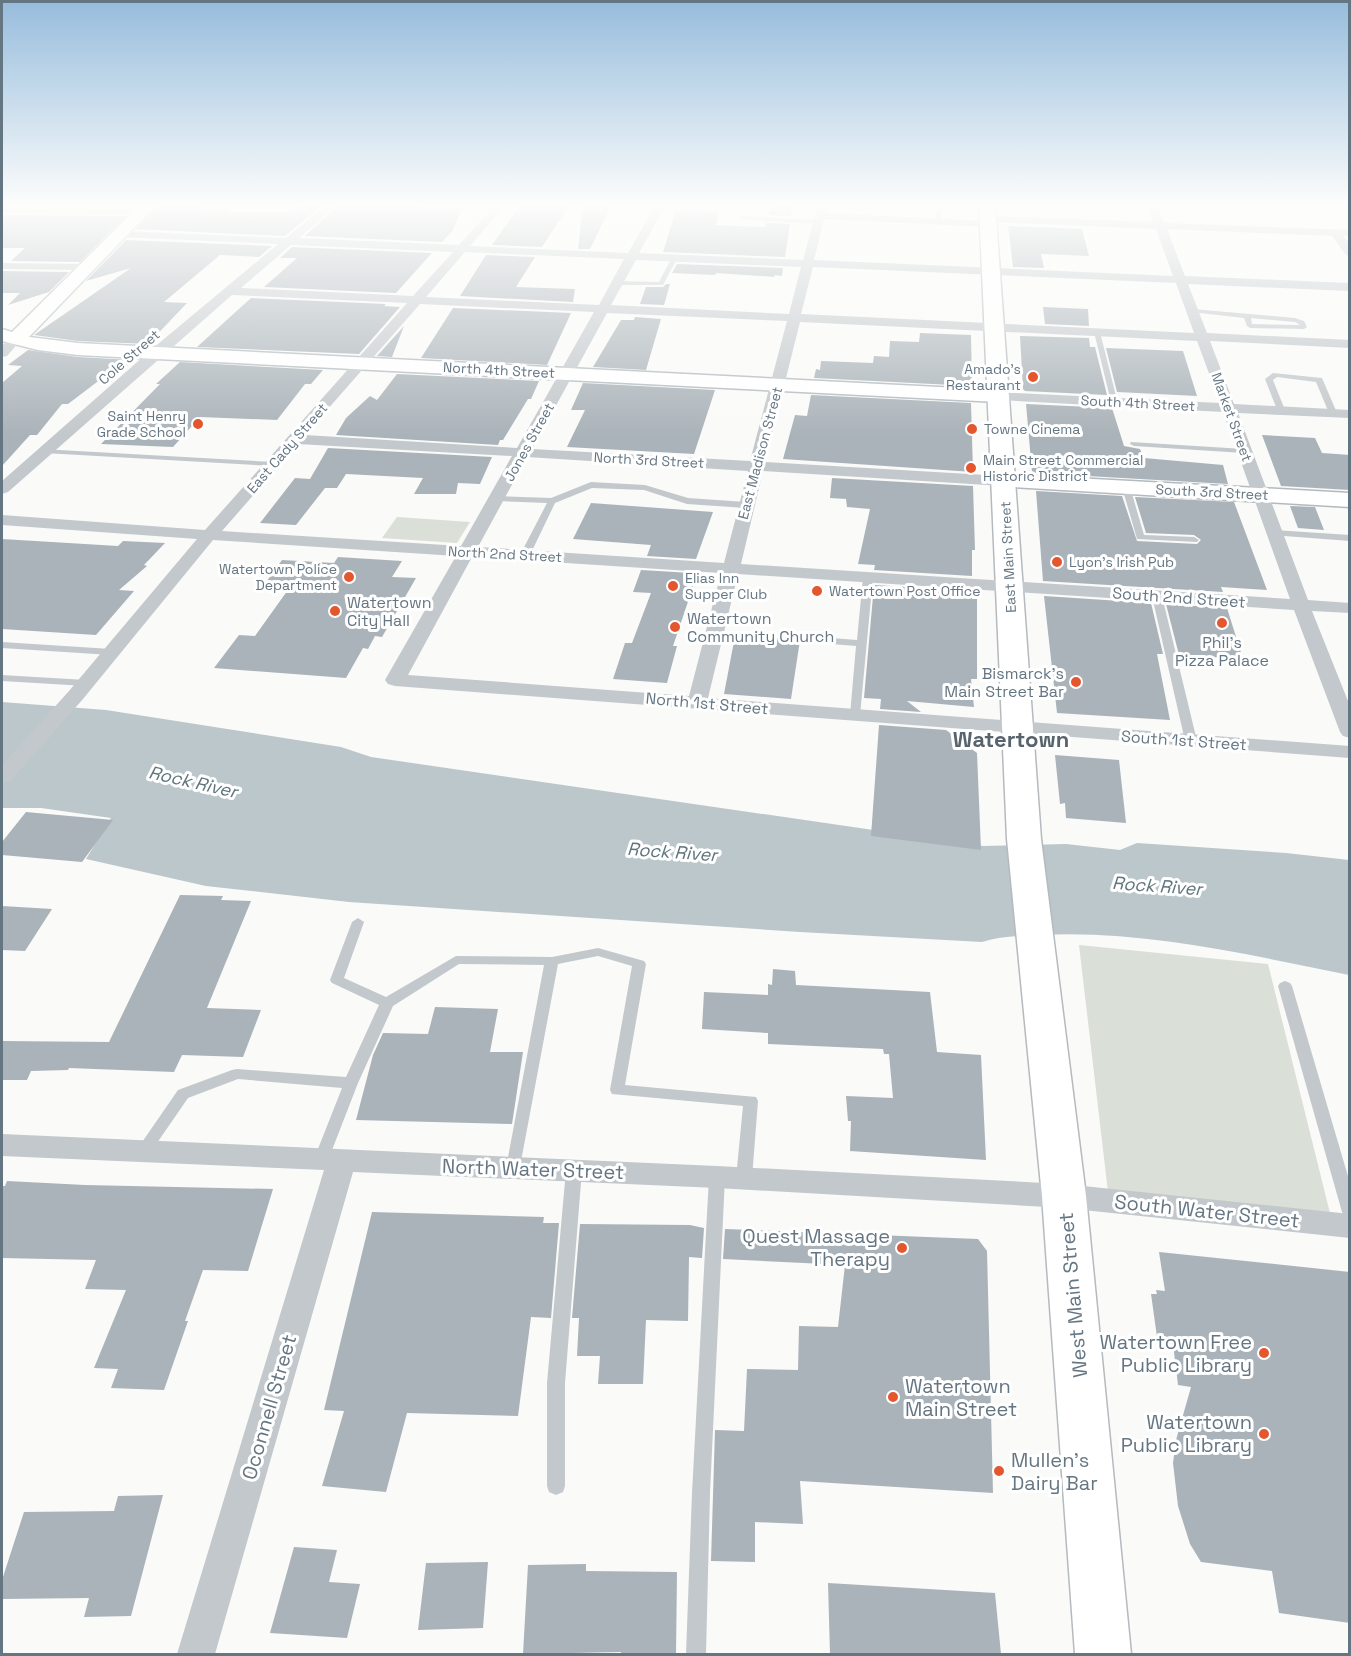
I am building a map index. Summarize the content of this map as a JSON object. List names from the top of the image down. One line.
{"streets":{"main road":["North 4th Street","South 3rd Street","East Main Street","West Main Street"],"street":["Cole Street","South 4th Street","Market Street","Jones Street","East Cady Street","East Madison Street","North 3rd Street","North 2nd Street","South 2nd Street","North 1st Street","South 1st Street","North Water Street","South Water Street","Oconnell Street"]},"crossings":[["Cole Street","North 4th Street"],["North 4th Street","South 4th Street"],["North 4th Street","Jones Street"],["North 4th Street","East Cady Street"],["North 4th Street","East Madison Street"],["North 4th Street","East Main Street"],["South 4th Street","Market Street"],["South 4th Street","East Main Street"],["Market Street","South 3rd Street"],["Market Street","South 2nd Street"],["Jones Street","North 3rd Street"],["Jones Street","North 2nd Street"],["Jones Street","North 1st Street"],["East Cady Street","North 3rd Street"],["East Cady Street","North 2nd Street"],["East Madison Street","North 3rd Street"],["East Madison Street","North 2nd Street"],["East Madison Street","North 1st Street"],["North 3rd Street","South 3rd Street"],["North 3rd Street","East Main Street"],["South 3rd Street","East Main Street"],["North 2nd Street","East Main Street"],["North 2nd Street","South 2nd Street"],["East Main Street","South 2nd Street"],["East Main Street","North 1st Street"],["East Main Street","South 1st Street"],["East Main Street","West Main Street"],["North 1st Street","South 1st Street"],["North Water Street","South Water Street"],["North Water Street","West Main Street"],["North Water Street","Oconnell Street"],["South Water Street","West Main Street"]],"districts":["Watertown"],"water":["Rock River"],"places":["Amado's Restaurant","Saint Henry Grade School","Towne Cinema","Main Street Commercial Historic District","Lyon's Irish Pub","Watertown Police Department","Elias Inn Supper Club","Watertown Post Office","Watertown City Hall","Phil's Pizza Palace","Watertown Community Church","Bismarck's Main Street Bar","Quest Massage Therapy","Watertown Free Public Library","Watertown Main Street","Watertown Public Library","Mullen's Dairy Bar"]}
